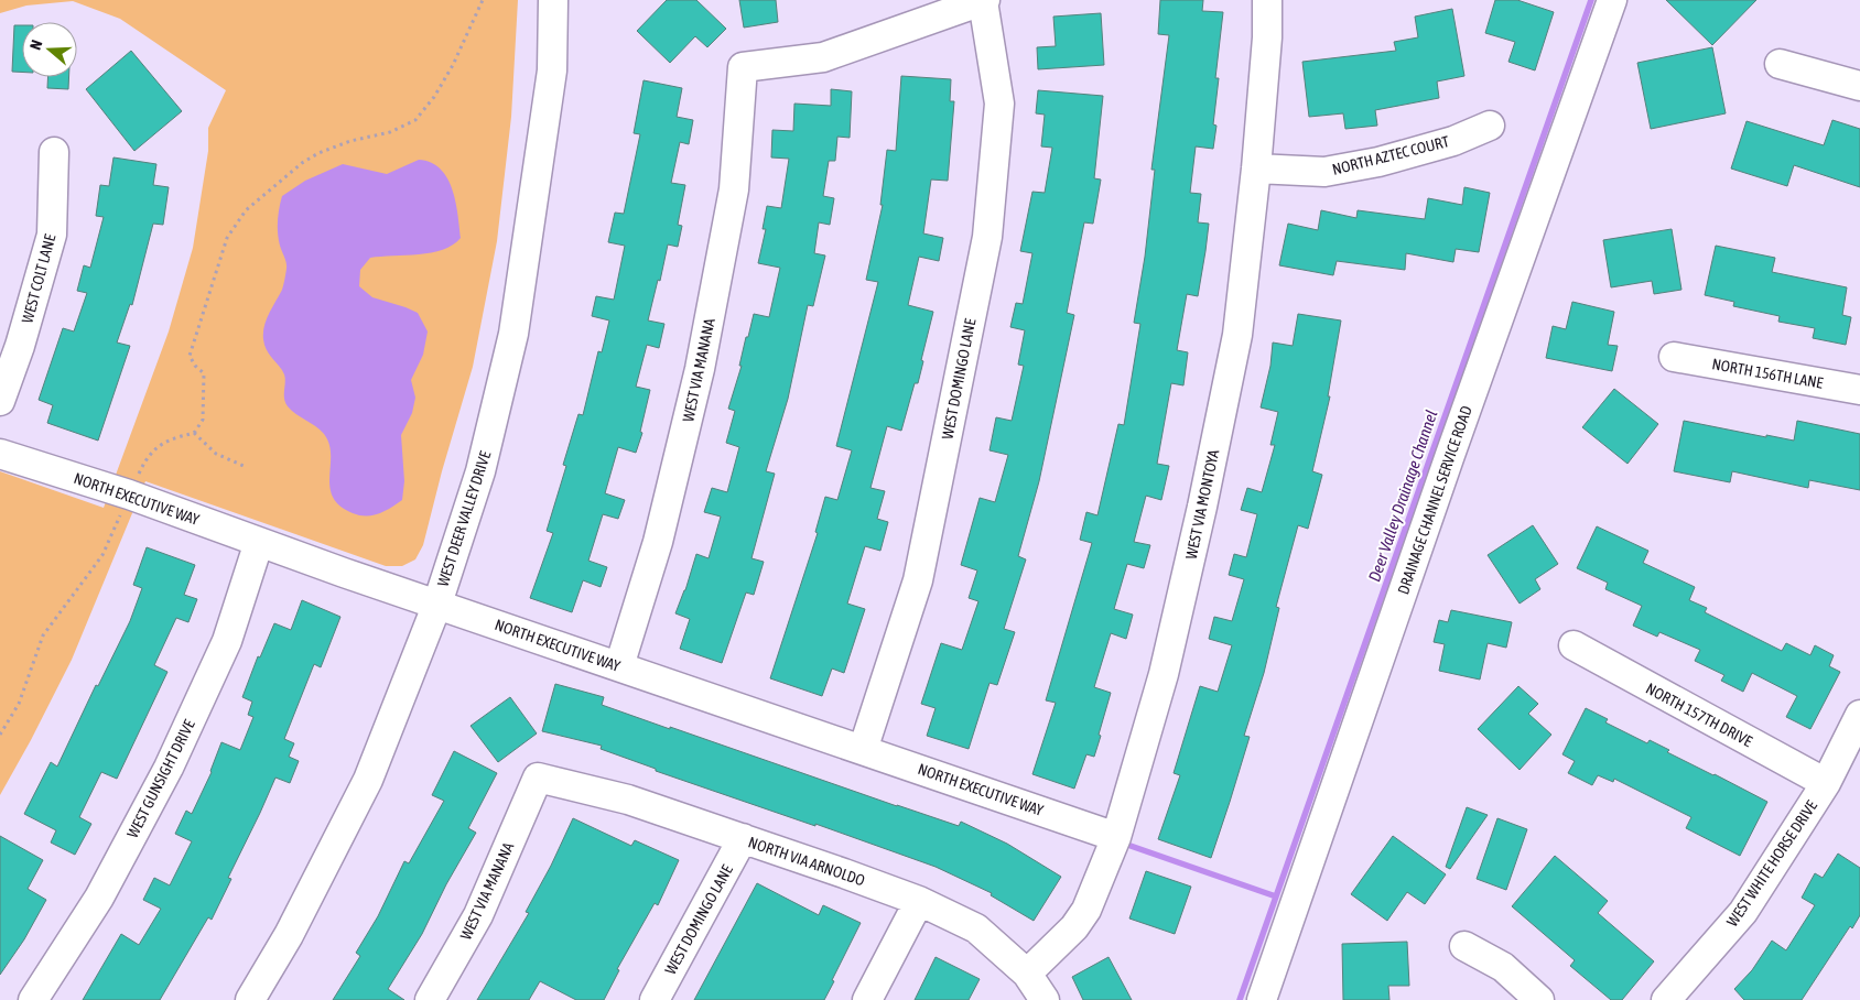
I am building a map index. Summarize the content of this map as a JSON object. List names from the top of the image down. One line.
{"streets":{"street":["NORTH AZTEC COURT","WEST COLT LANE","WEST VIA MANANA","NORTH 156TH LANE","WEST DOMINGO LANE","NORTH EXECUTIVE WAY","DRAINAGE CHANNEL SERVICE ROAD","WEST VIA MONTOYA","WEST DEER VALLEY DRIVE","NORTH 157TH DRIVE","WEST GUNSIGHT DRIVE","NORTH VIA ARNOLDO","WEST WHITE HORSE DRIVE"]},"crossings":[["NORTH AZTEC COURT","WEST VIA MONTOYA"],["WEST VIA MANANA","WEST DOMINGO LANE"],["WEST VIA MANANA","NORTH EXECUTIVE WAY"],["WEST VIA MANANA","NORTH VIA ARNOLDO"],["WEST DOMINGO LANE","NORTH EXECUTIVE WAY"],["WEST DOMINGO LANE","NORTH VIA ARNOLDO"],["NORTH EXECUTIVE WAY","WEST VIA MONTOYA"],["NORTH EXECUTIVE WAY","WEST DEER VALLEY DRIVE"],["NORTH EXECUTIVE WAY","WEST GUNSIGHT DRIVE"],["WEST VIA MONTOYA","NORTH VIA ARNOLDO"],["NORTH 157TH DRIVE","WEST WHITE HORSE DRIVE"]],"water":["Deer Valley Drainage Channel"],"north":"left"}
